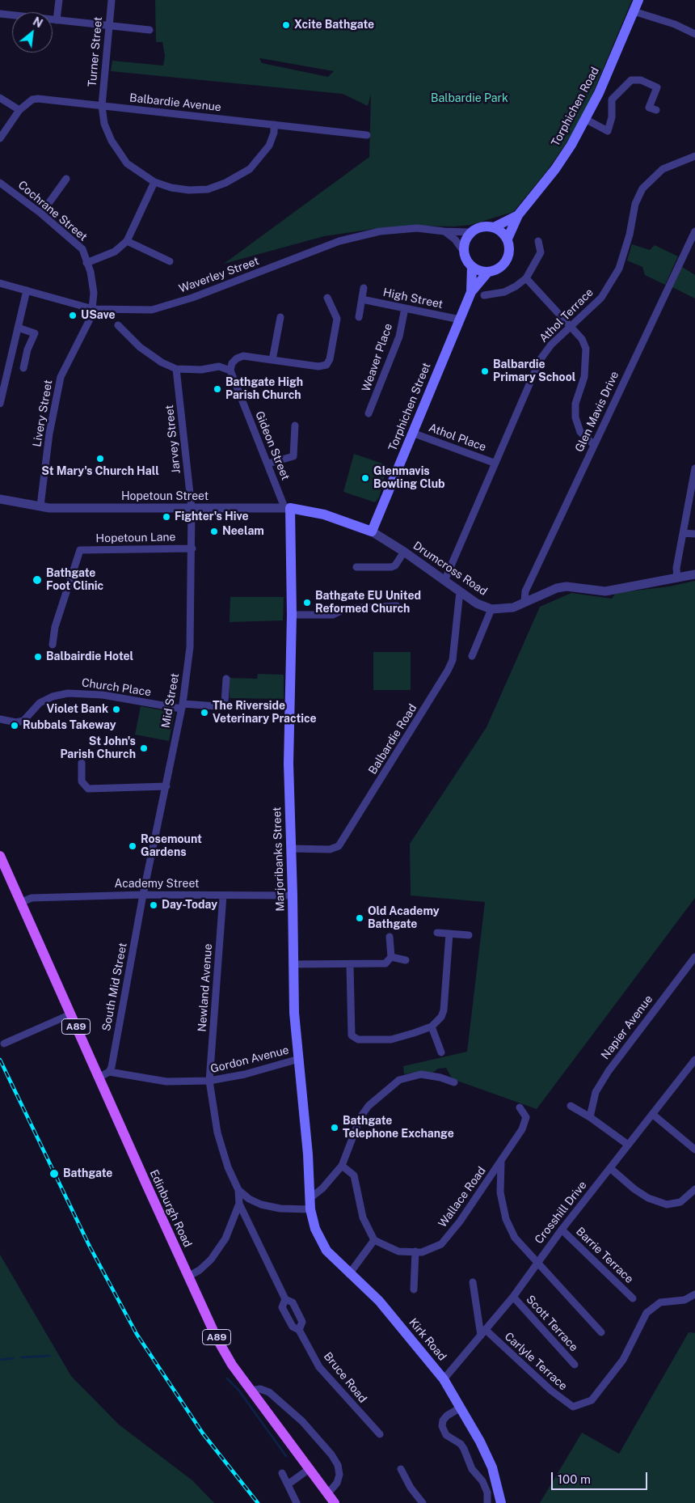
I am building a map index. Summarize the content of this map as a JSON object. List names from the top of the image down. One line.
{"streets":{"main road":["Torphichen Road","Torphichen Street","Drumcross Road","Marjoribanks Street","A89","Edinburgh Road","Kirk Road"],"street":["Turner Street","Balbardie Avenue","Cochrane Street","Waverley Street","High Street","Athol Terrace","Weaver Place","Glen Mavis Drive","Livery Street","Athol Place","Jarvey Street","Gideon Street","Hopetoun Street","Hopetoun Lane","Church Place","Mid Street","Balbardie Road","Academy Street","South Mid Street","Newland Avenue","Napier Avenue","Gordon Avenue","Wallace Road","Crosshill Drive","Barrie Terrace","Scott Terrace","Carlyle Terrace","Bruce Road"]},"crossings":[["Turner Street","Balbardie Avenue"],["Cochrane Street","Waverley Street"],["Cochrane Street","Livery Street"],["Waverley Street","Torphichen Street"],["Waverley Street","Livery Street"],["High Street","Weaver Place"],["High Street","Torphichen Street"],["Athol Terrace","Athol Place"],["Athol Terrace","Drumcross Road"],["Torphichen Street","Athol Place"],["Torphichen Street","Drumcross Road"],["Glen Mavis Drive","Drumcross Road"],["Livery Street","Hopetoun Street"],["Jarvey Street","Hopetoun Street"],["Jarvey Street","Mid Street"],["Gideon Street","Hopetoun Street"],["Gideon Street","Drumcross Road"],["Gideon Street","Marjoribanks Street"],["Hopetoun Street","Drumcross Road"],["Hopetoun Street","Mid Street"],["Hopetoun Street","Marjoribanks Street"],["Hopetoun Lane","Mid Street"],["Drumcross Road","Balbardie Road"],["Drumcross Road","Marjoribanks Street"],["Church Place","Mid Street"],["Mid Street","Academy Street"],["Mid Street","South Mid Street"],["Balbardie Road","Marjoribanks Street"],["Marjoribanks Street","Academy Street"],["Marjoribanks Street","Gordon Avenue"],["Marjoribanks Street","Kirk Road"],["Academy Street","South Mid Street"],["Academy Street","Newland Avenue"],["Academy Street","A89"],["Academy Street","Edinburgh Road"],["South Mid Street","Gordon Avenue"],["Newland Avenue","Gordon Avenue"],["A89","Edinburgh Road"],["Crosshill Drive","Barrie Terrace"],["Crosshill Drive","Scott Terrace"],["Crosshill Drive","Kirk Road"],["Crosshill Drive","Carlyle Terrace"]],"parks":["Balbardie Park"],"places":["Xcite Bathgate","USave","Balbardie Primary School","Bathgate High Parish Church","St Mary's Church Hall","Glenmavis Bowling Club","Fighter's Hive","Neelam","Bathgate Foot Clinic","Bathgate EU United Reformed Church","Balbairdie Hotel","Violet Bank","The Riverside Veterinary Practice","Rubbals Takeway","St John's Parish Church","Rosemount Gardens","Day-Today","Old Academy Bathgate","Bathgate Telephone Exchange","Bathgate"],"scale_bar":"100 m","north":"top right"}
